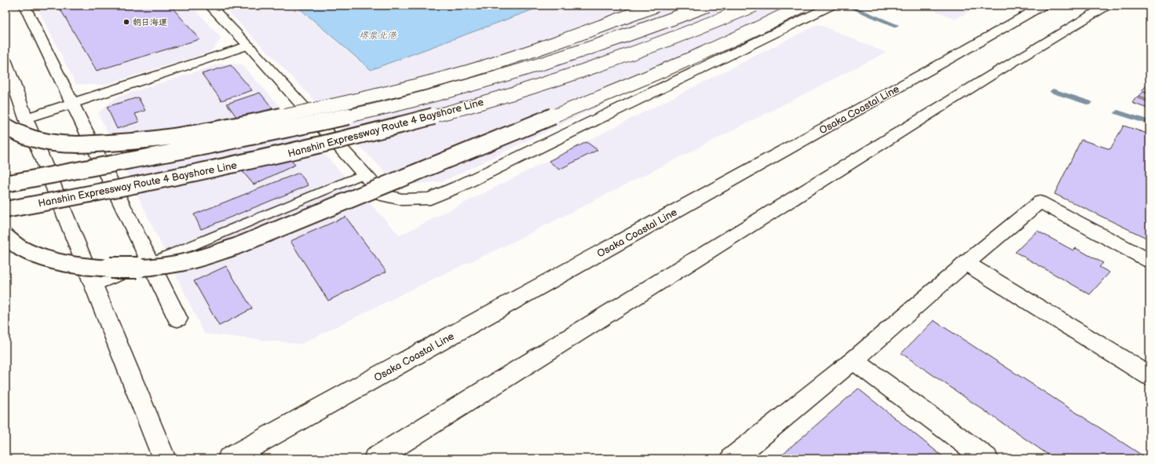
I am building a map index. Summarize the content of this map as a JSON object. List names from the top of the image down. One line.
{"streets":{"main road":["Osaka Coastal Line","Hanshin Expressway Route 4 Bayshore Line"]},"water":["堺泉北港"],"places":["朝日海運"]}
